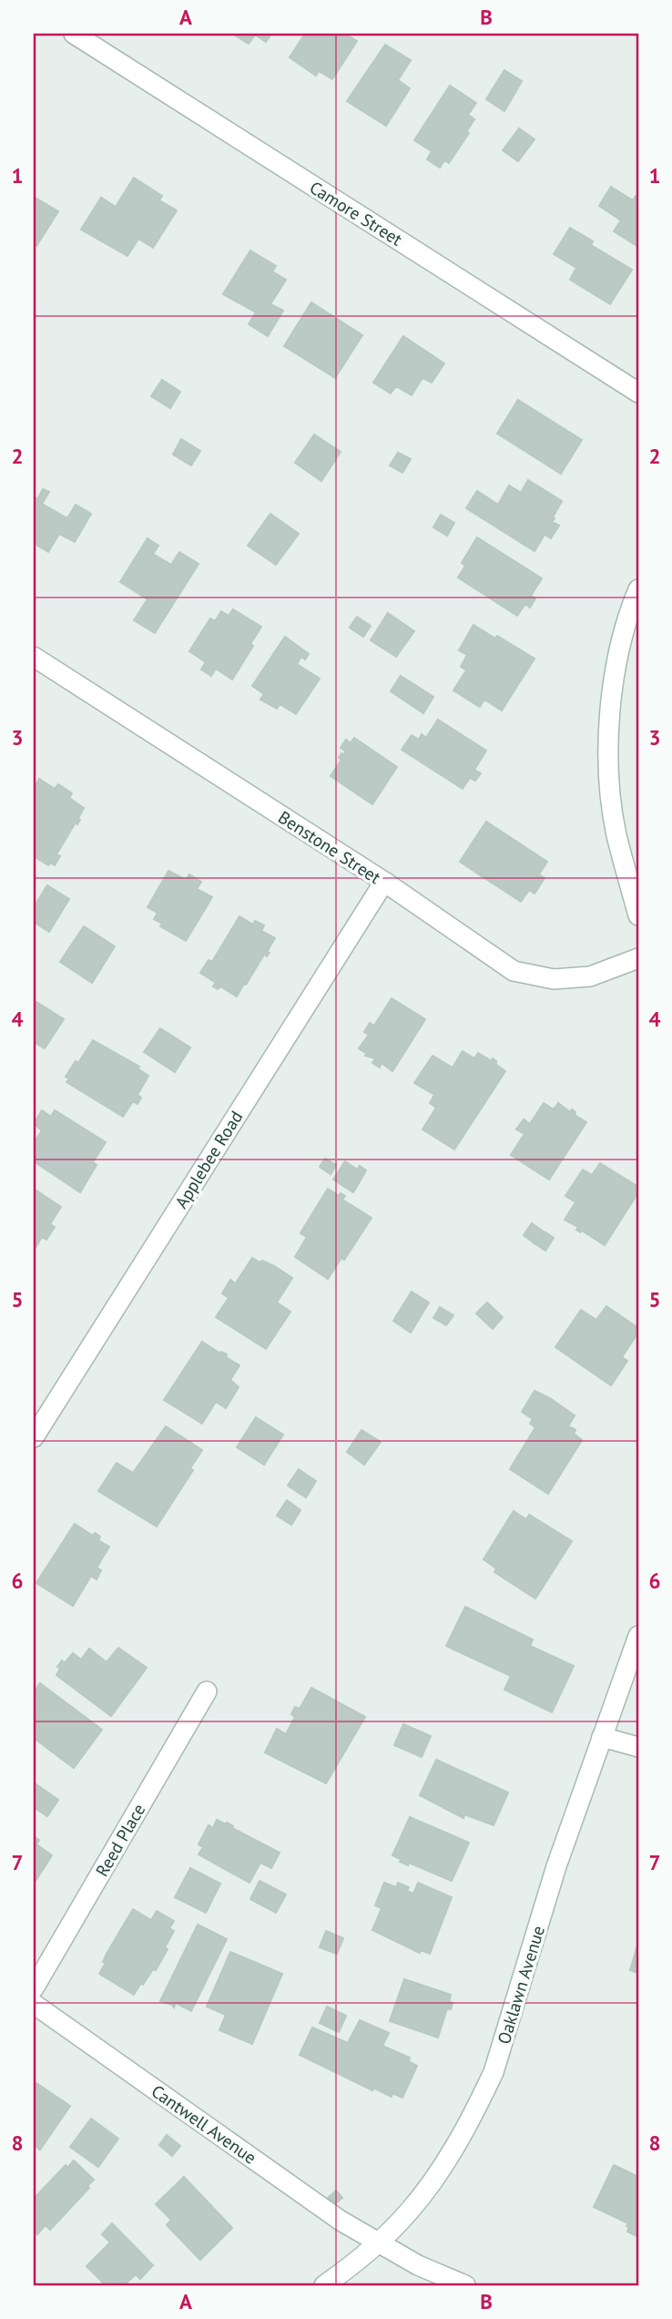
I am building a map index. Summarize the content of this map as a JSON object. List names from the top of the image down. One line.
{"streets":{"street":["Camore Street","Benstone Street","Applebee Road","Reed Place","Oaklawn Avenue","Cantwell Avenue"]},"crossings":[["Benstone Street","Applebee Road"],["Oaklawn Avenue","Cantwell Avenue"]],"grid":{"columns":["A","B"],"rows":["1","2","3","4","5","6","7","8"]}}
